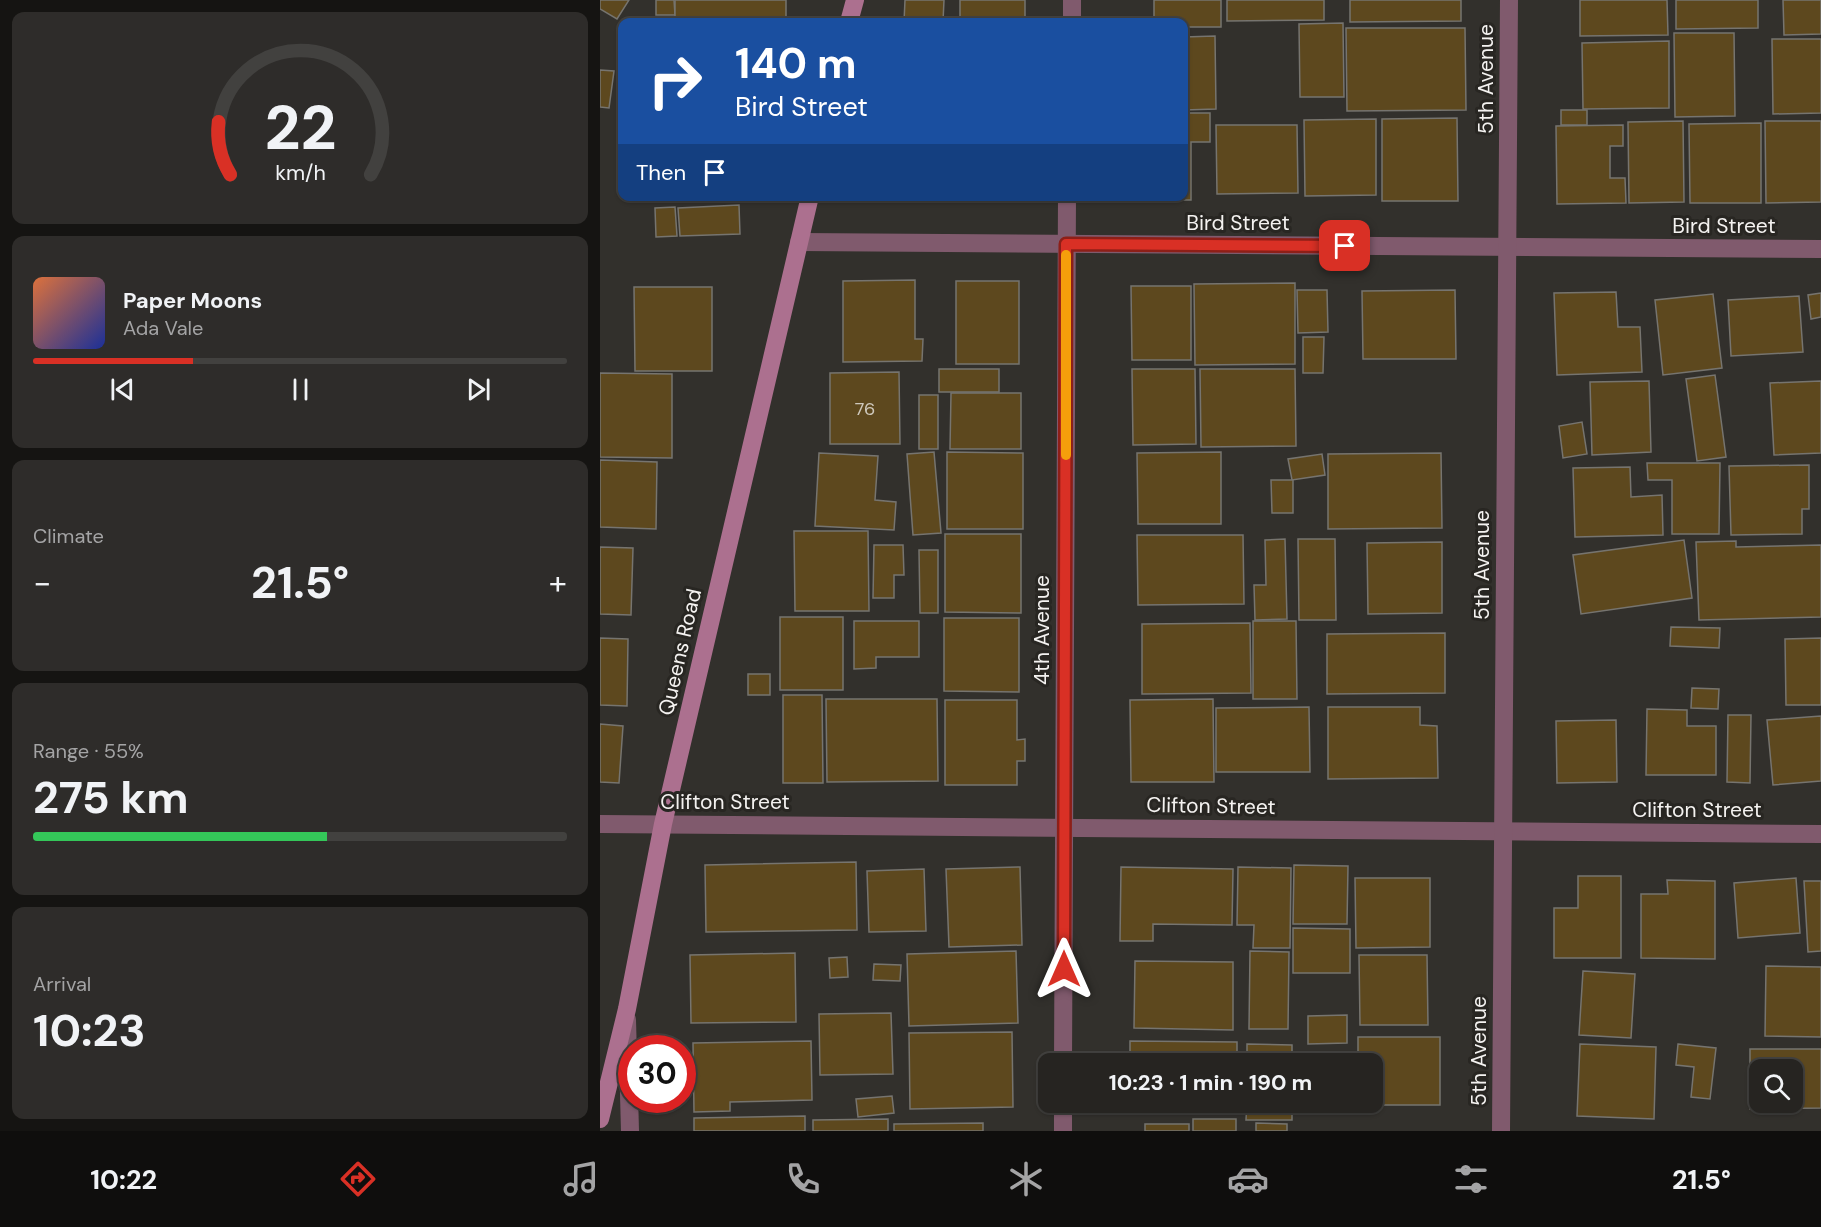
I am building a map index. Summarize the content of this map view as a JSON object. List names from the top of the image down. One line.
{"streets":{"street":["5th Avenue","Bird Street","4th Avenue","Queens Road","Clifton Street"]},"crossings":[["5th Avenue","Bird Street"],["5th Avenue","Clifton Street"],["Bird Street","4th Avenue"],["Bird Street","Queens Road"],["4th Avenue","Clifton Street"],["Queens Road","Clifton Street"]],"house_numbers":["76"],"page":{"turn":["140 m","Bird Street"],"then":"Then","song":["Paper Moons","Ada Vale"],"tile":["Climate",["Range · 55%","275 km"],["Arrival","10:23"]],"heat":["−","21.5°","+"],"limit":"30","trip":"10:23 · 1 min · 190 m","tabs":["10:22","21.5°"],"gauge":["22","km/h"]}}
